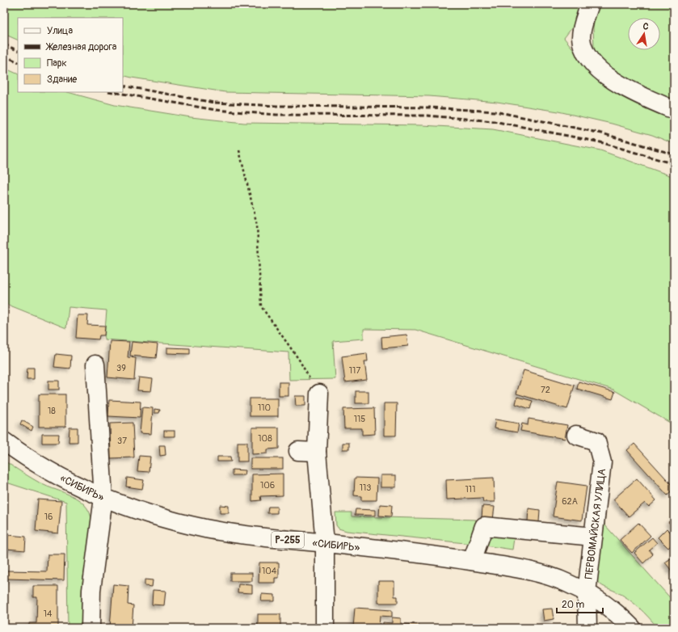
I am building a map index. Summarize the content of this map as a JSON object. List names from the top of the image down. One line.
{"streets":{"main road":["«СИБИРЬ»","ПЕРВОМАЙСКАЯ УЛИЦА","Р-255"]},"crossings":[["«СИБИРЬ»","ПЕРВОМАЙСКАЯ УЛИЦА"],["«СИБИРЬ»","Р-255"],["ПЕРВОМАЙСКАЯ УЛИЦА","Р-255"]],"house_numbers":["39","117","72","110","18","115","108","37","106","113","111","62А","16","104","14"],"legend":["Улица","Железная дорога","Парк","Здание"],"scale_bar":"20 m","north":"top"}
